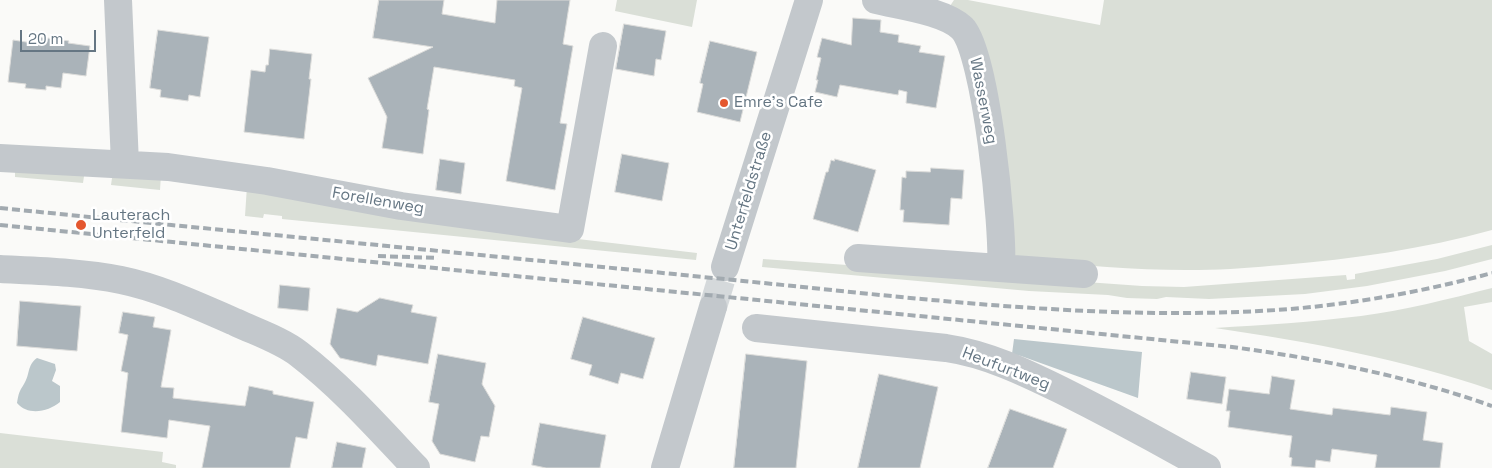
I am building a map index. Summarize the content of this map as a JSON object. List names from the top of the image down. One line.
{"streets":{"street":["Wasserweg","Unterfeldstraße","Forellenweg","Heufurtweg"]},"places":["Emre's Cafe","Lauterach Unterfeld"],"scale_bar":"20 m"}
